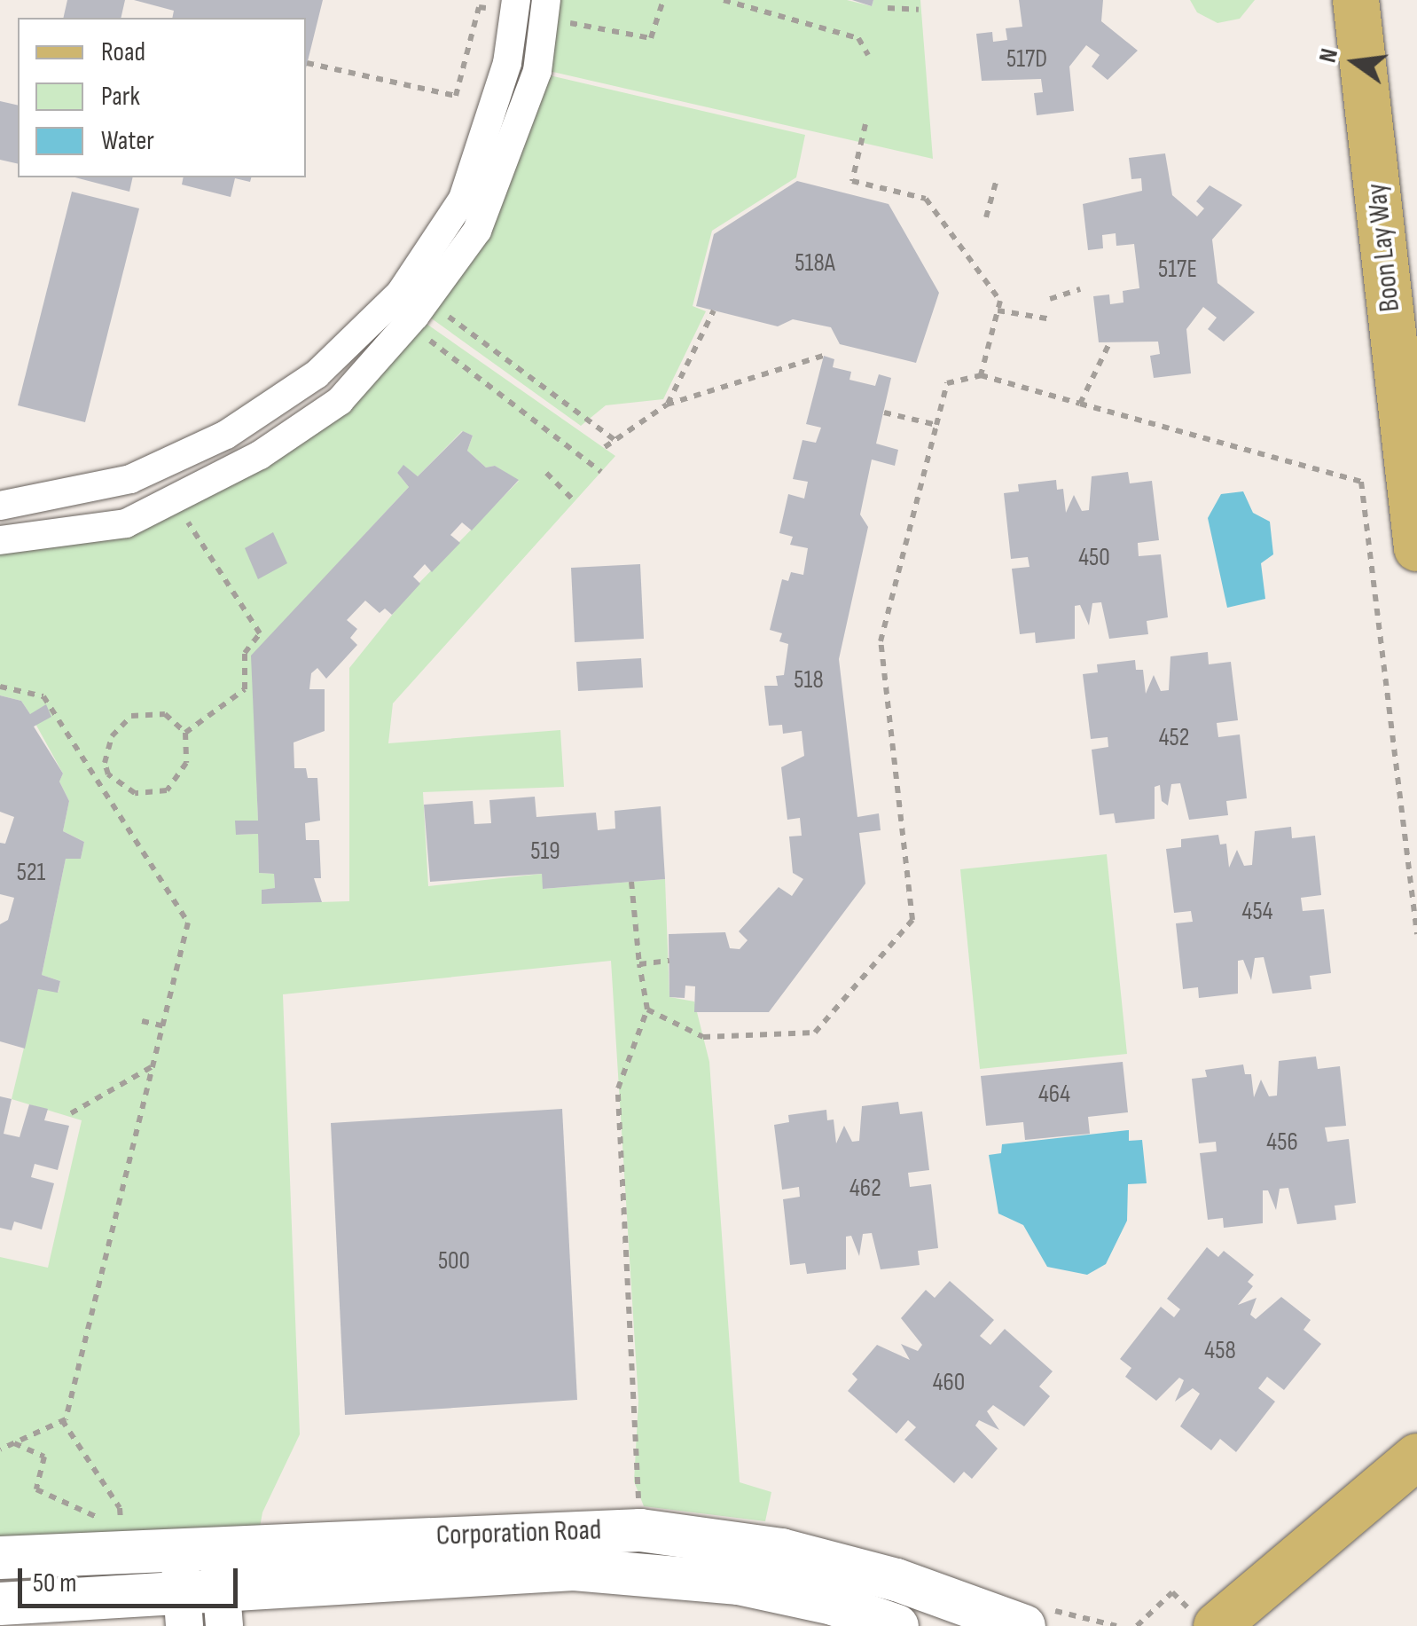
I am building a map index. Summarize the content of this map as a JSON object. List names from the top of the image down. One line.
{"streets":{"main road":["Boon Lay Way","Corporation Road"]},"house_numbers":["517D","518A","517E","450","518","452","519","521","454","464","456","462","500","458","460"],"legend":["Road","Park","Water"],"scale_bar":"50 m","north":"left"}
